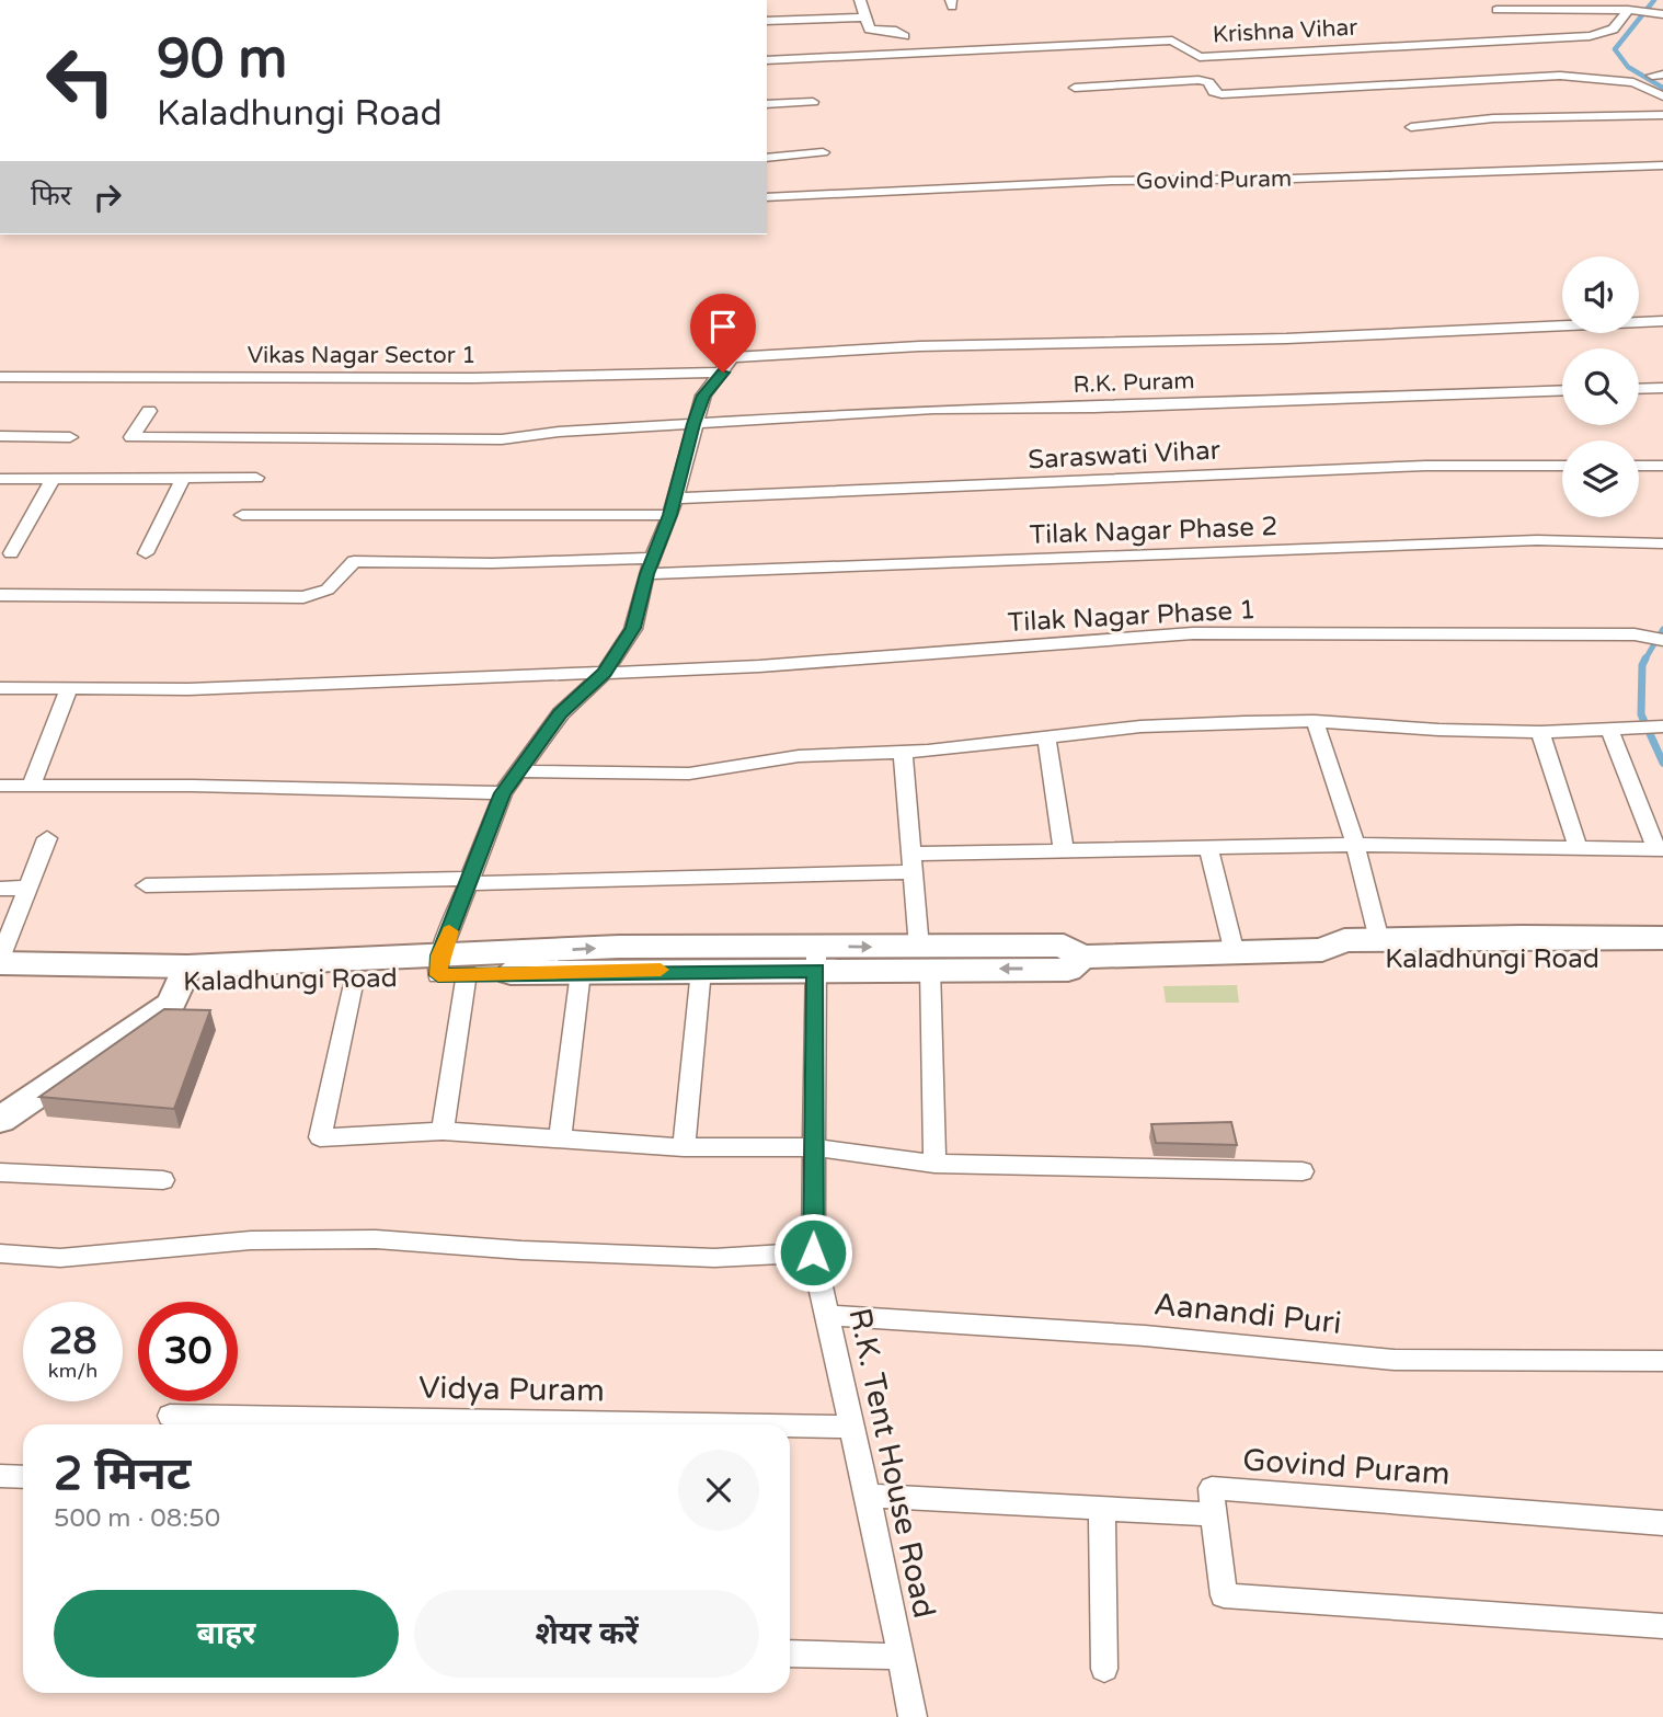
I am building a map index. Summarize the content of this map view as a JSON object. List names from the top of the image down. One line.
{"streets":{"main road":["Kaladhungi Road"],"street":["Krishna Vihar","Govind Puram","Vikas Nagar Sector 1","R.K. Puram","Saraswati Vihar","Tilak Nagar Phase 2","Tilak Nagar Phase 1","Aanandi Puri","Vidya Puram","R.K. Tent House Road"]},"crossings":[["Kaladhungi Road","R.K. Tent House Road"],["Aanandi Puri","R.K. Tent House Road"],["Vidya Puram","R.K. Tent House Road"]],"page":{"turn":["90 m","Kaladhungi Road"],"then":"फिर","speed":"28 km/h","limit":"30","heading":["2 मिनट","500 m · 08:50"],"buttons":["बाहर","शेयर करें"]}}
